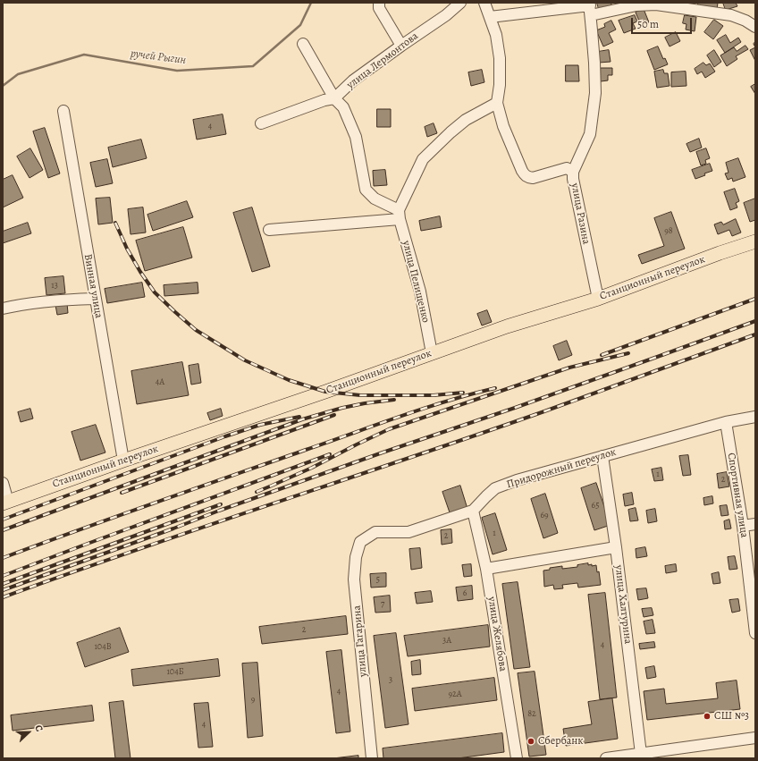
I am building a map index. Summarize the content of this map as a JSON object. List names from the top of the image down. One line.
{"streets":{"main road":["Станционный переулок"],"street":["улица Лермонтова","улица Разина","улица Пелищенко","Винная улица","Придорожный переулок","Спортивная улица","улица Халтурина","улица Желябова","улица Гагарина"]},"crossings":[["улица Разина","Станционный переулок"],["Станционный переулок","улица Пелищенко"],["Станционный переулок","Винная улица"],["Придорожный переулок","Спортивная улица"],["Придорожный переулок","улица Халтурина"],["Придорожный переулок","улица Желябова"],["Придорожный переулок","улица Гагарина"],["улица Желябова","улица Гагарина"]],"water":["ручей Рыгин"],"places":["СШ №3","Сбербанк"],"house_numbers":["4","98","13","4А","1","2","65","69","1","2","5","6","7","2","3А","4","104В","104Б","3","4","92А","9","82","4"],"scale_bar":"50 m","north":"right"}
